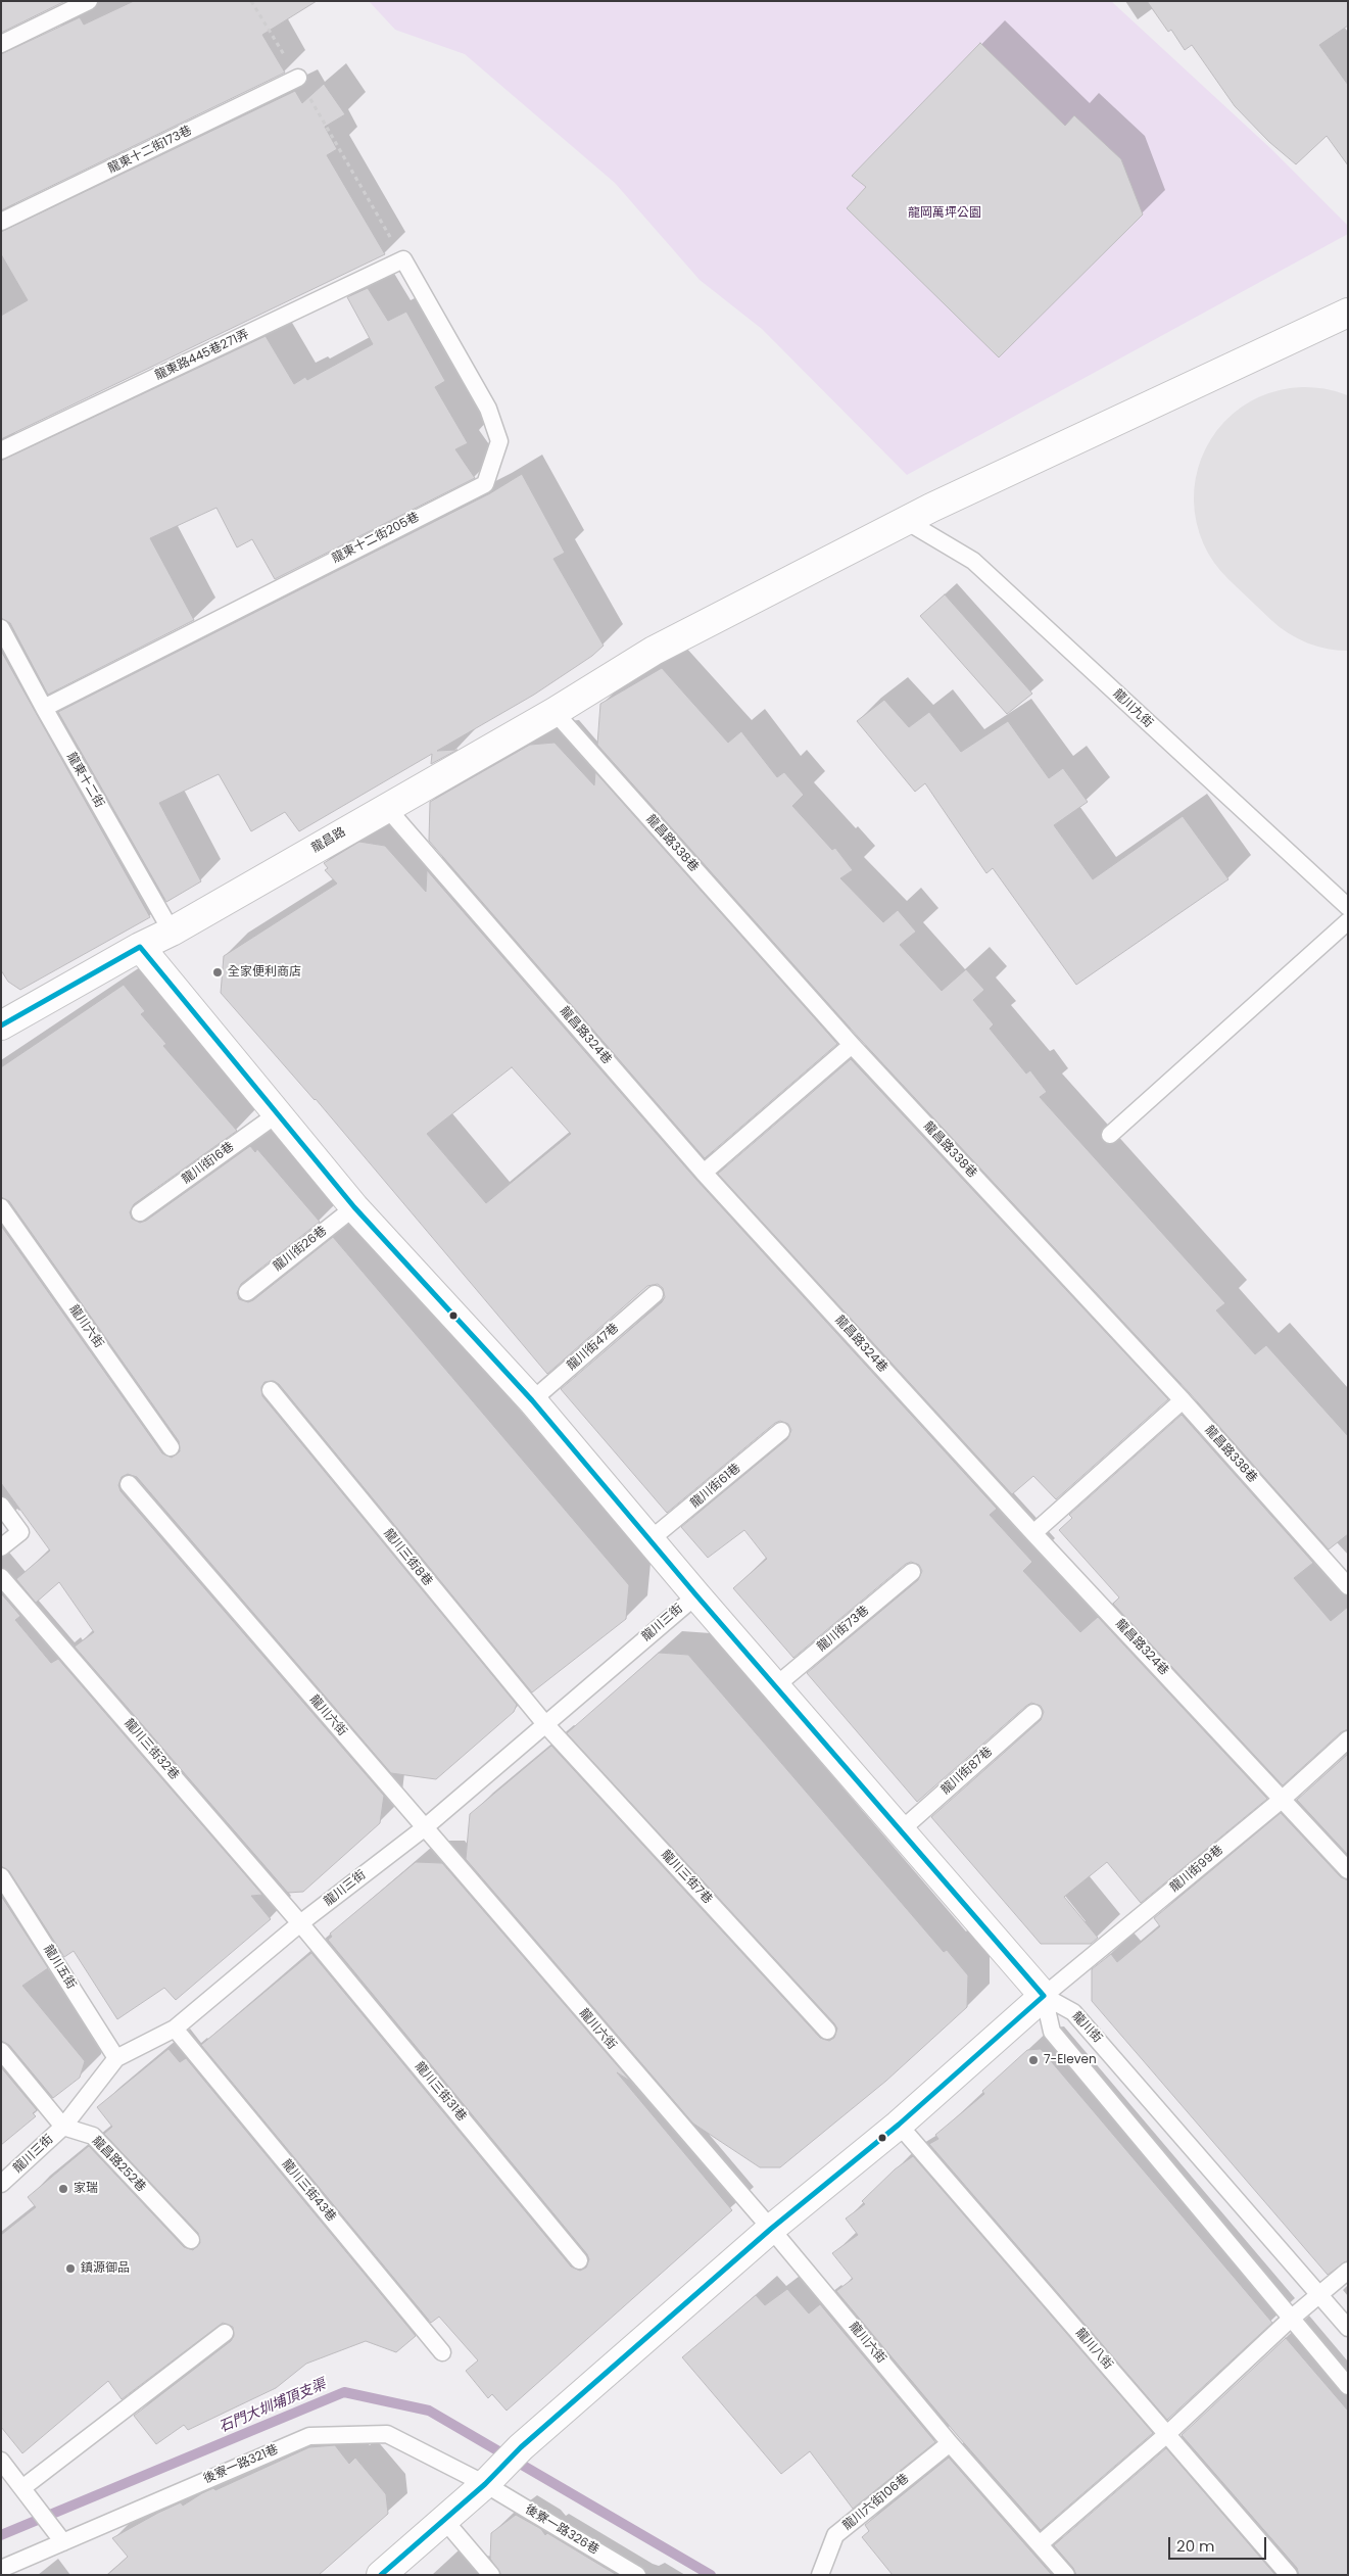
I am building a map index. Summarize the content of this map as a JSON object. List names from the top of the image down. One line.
{"streets":{"street":["龍昌路","龍川街"],"lane":["龍東十二街173巷","龍東路445巷271弄","龍東十二街205巷","龍川九街","龍東十二街","龍昌路338巷","龍昌路324巷","龍川街16巷","龍川街26巷","龍川六街","龍川街47巷","龍川街61巷","龍川三街8巷","龍川三街","龍川街73巷","龍川三街32巷","龍川街87巷","龍川街99巷","龍川三街7巷","龍川五街","龍川三街31巷","龍昌路252巷","龍川三街43巷","龍川八街","後寮一路321巷","龍川六街106巷","後寮一路326巷"]},"crossings":[["龍東路445巷271弄","龍東十二街205巷"],["龍東十二街205巷","龍東十二街"],["龍川九街","龍昌路"],["龍東十二街","龍昌路"],["龍昌路","龍昌路338巷"],["龍昌路","龍昌路324巷"],["龍昌路","龍川街"],["龍昌路324巷","龍川街99巷"],["龍川街16巷","龍川街"],["龍川街26巷","龍川街"],["龍川六街","龍川三街"],["龍川六街","龍川六街106巷"],["龍川街47巷","龍川街"],["龍川街61巷","龍川街"],["龍川三街8巷","龍川三街"],["龍川三街8巷","龍川三街7巷"],["龍川三街","龍川三街32巷"],["龍川三街","龍川三街7巷"],["龍川三街","龍川五街"],["龍川三街","龍川街"],["龍川三街","龍川三街31巷"],["龍川三街","龍昌路252巷"],["龍川三街","龍川三街43巷"],["龍川街73巷","龍川街"],["龍川三街32巷","龍川三街31巷"],["龍川街87巷","龍川街"],["龍川街99巷","龍川街"],["後寮一路321巷","後寮一路326巷"]],"water":["石門大圳埔頂支渠"],"parks":["龍岡萬坪公園"],"places":["全家便利商店","7-Eleven","家瑞","鎮源御品"],"scale_bar":"20 m"}
